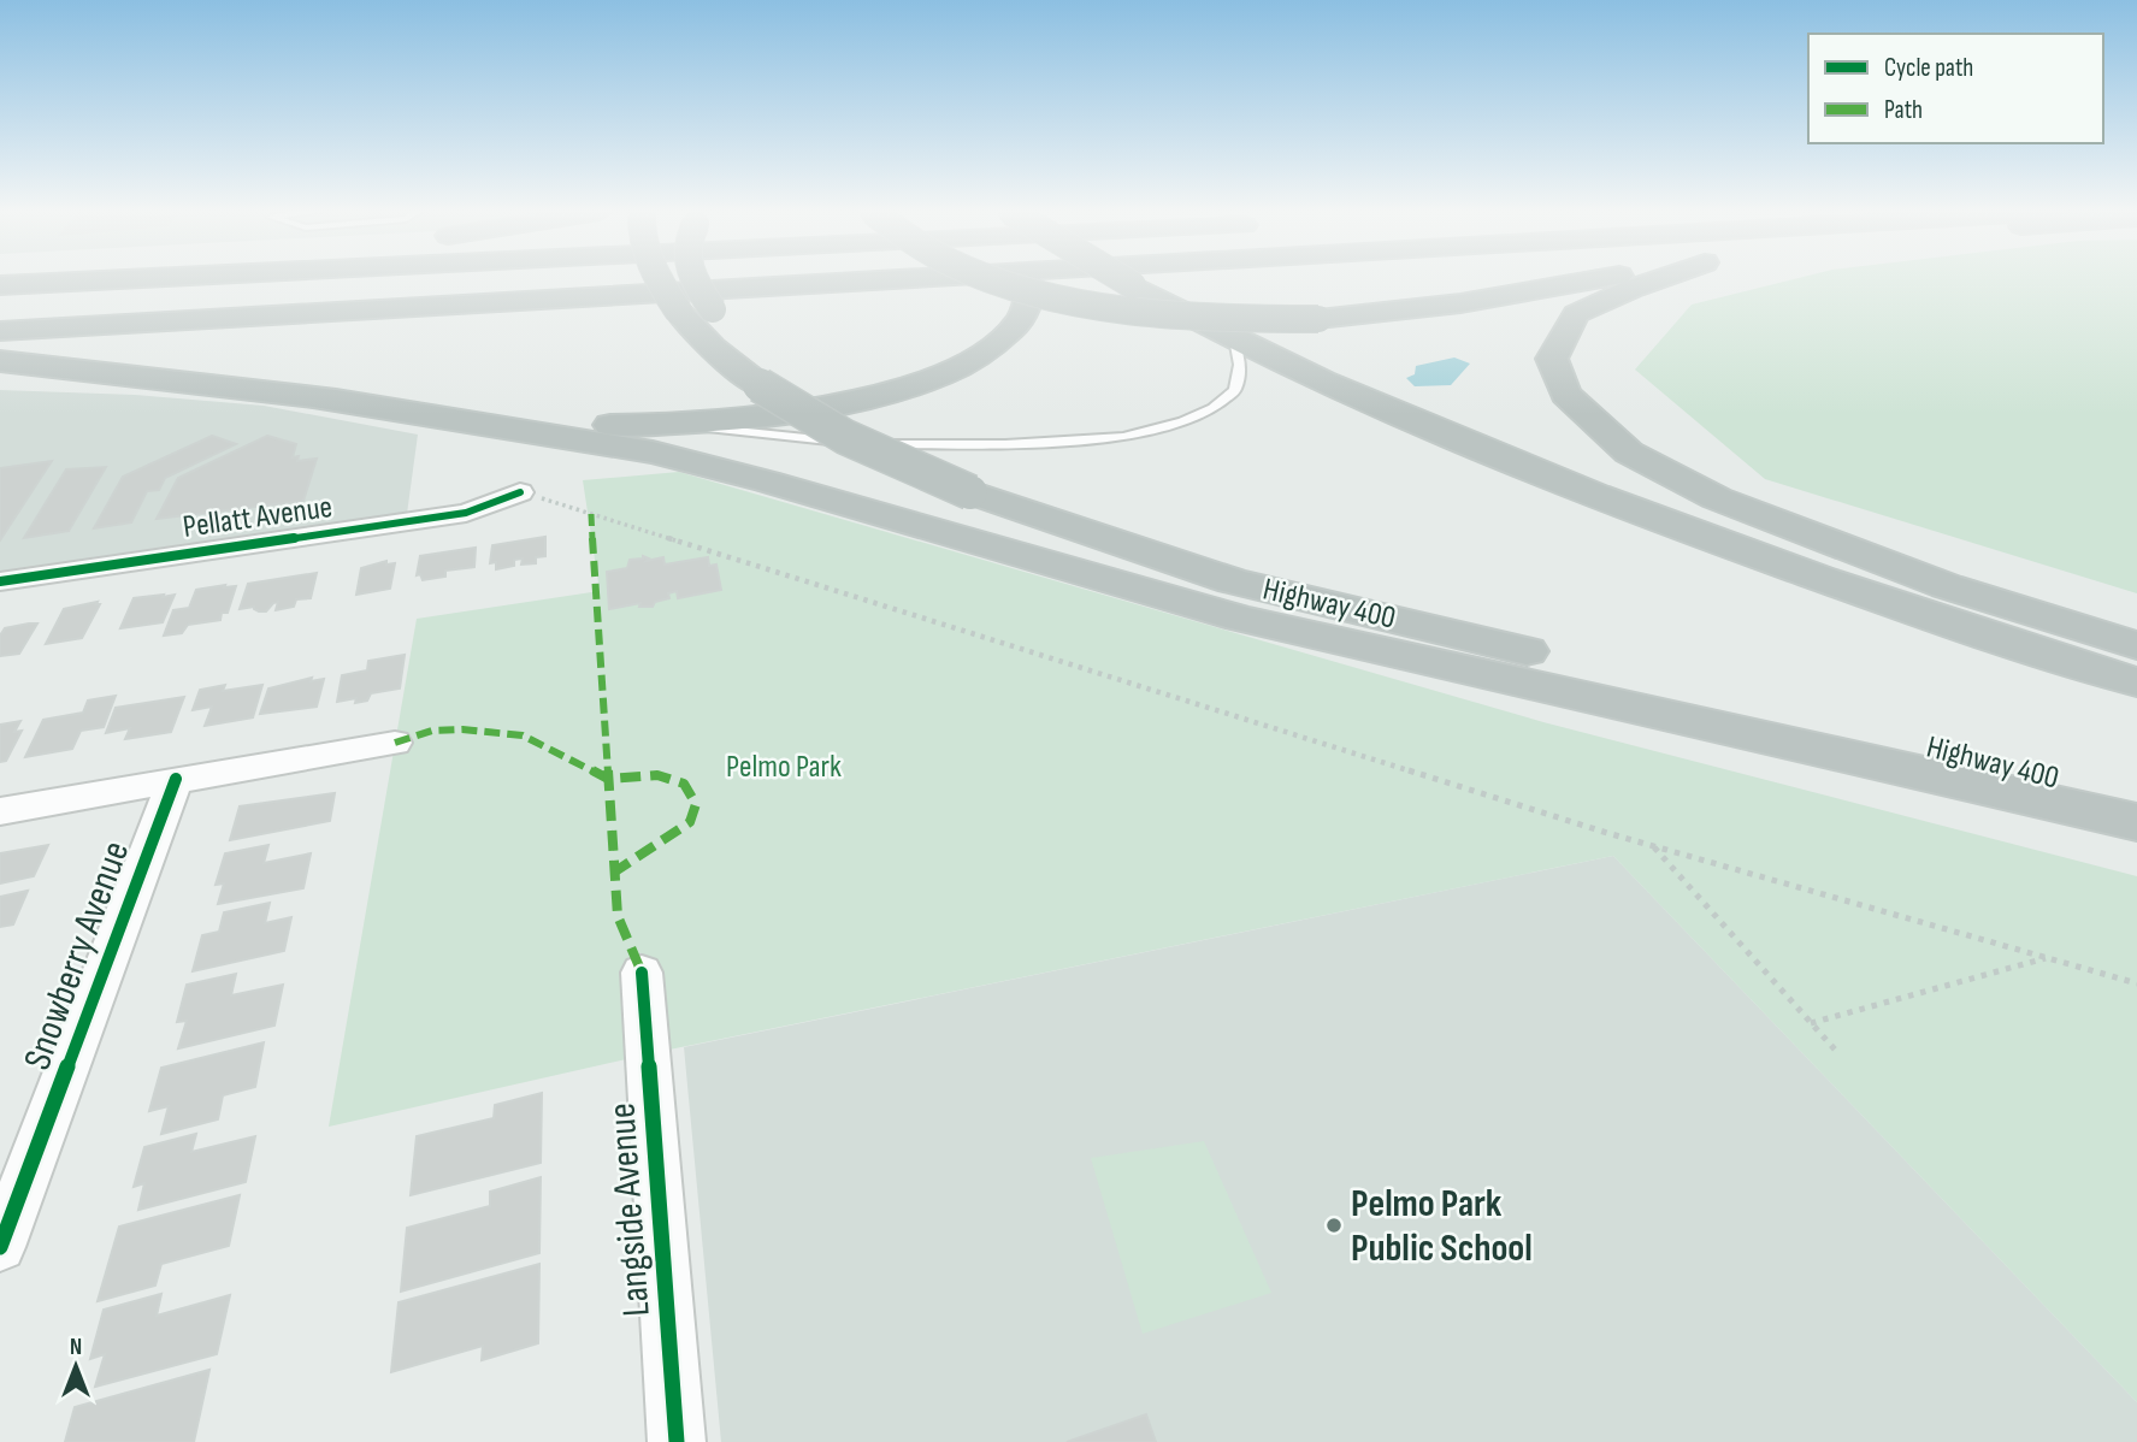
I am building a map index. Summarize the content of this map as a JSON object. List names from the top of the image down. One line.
{"streets":{"highway":["Highway 400"],"street":["Pellatt Avenue","Snowberry Avenue","Langside Avenue"]},"parks":["Pelmo Park"],"places":["Pelmo Park Public School"],"legend":["Cycle path","Path"],"north":"top"}
